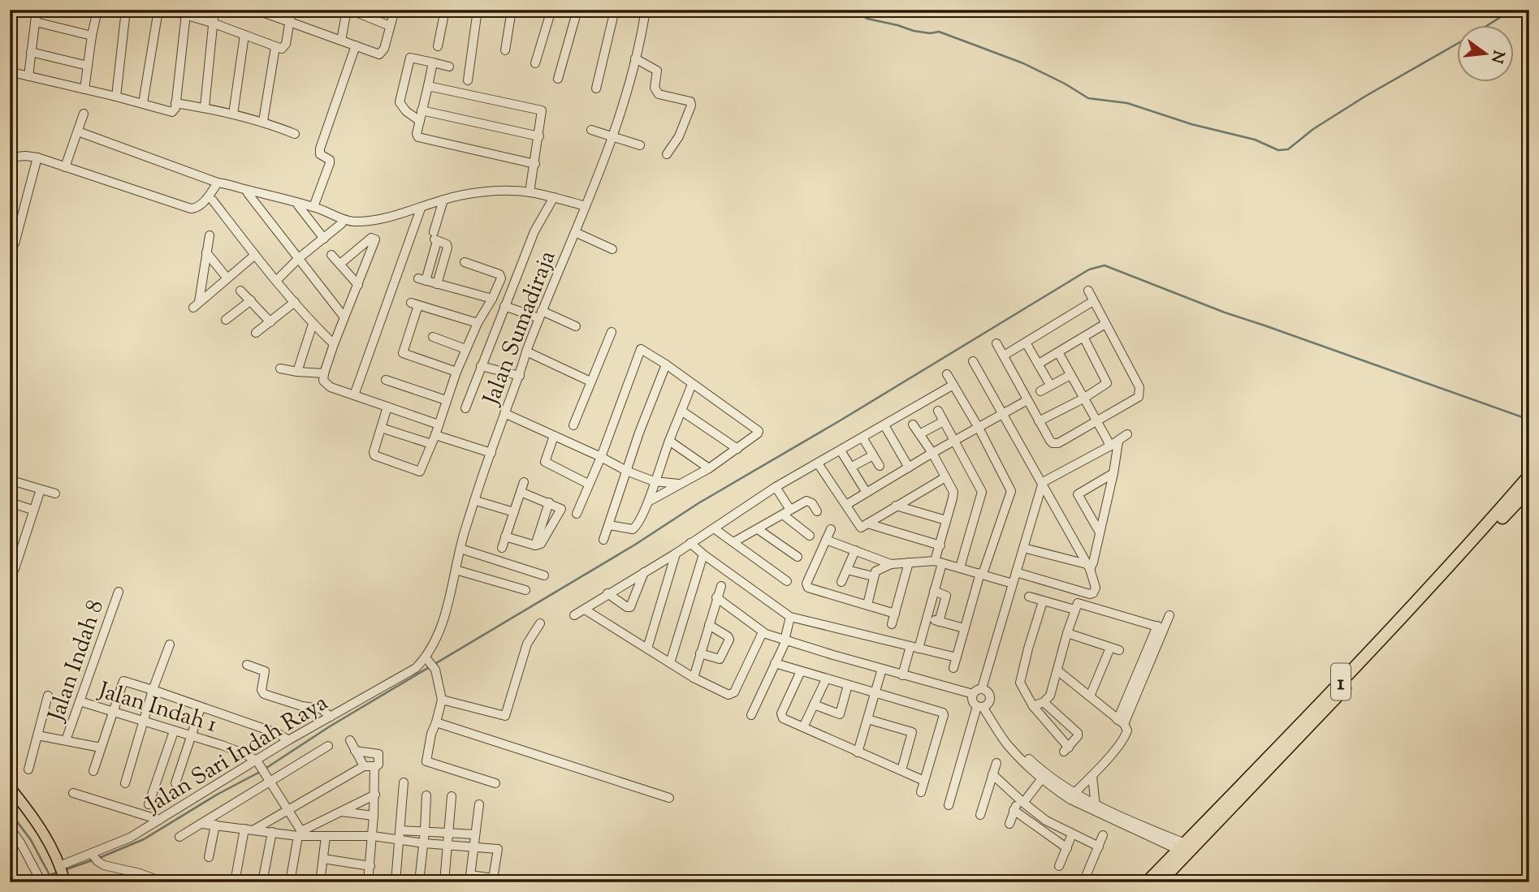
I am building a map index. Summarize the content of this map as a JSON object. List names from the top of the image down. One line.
{"streets":{"highway":["1"],"street":["Jalan Sumadiraja","Jalan Indah 8","Jalan Indah 1","Jalan Sari Indah Raya"]},"crossings":[["Jalan Sumadiraja","Jalan Sari Indah Raya"],["Jalan Indah 8","Jalan Indah 1"],["Jalan Indah 1","Jalan Sari Indah Raya"]],"north":"right"}
